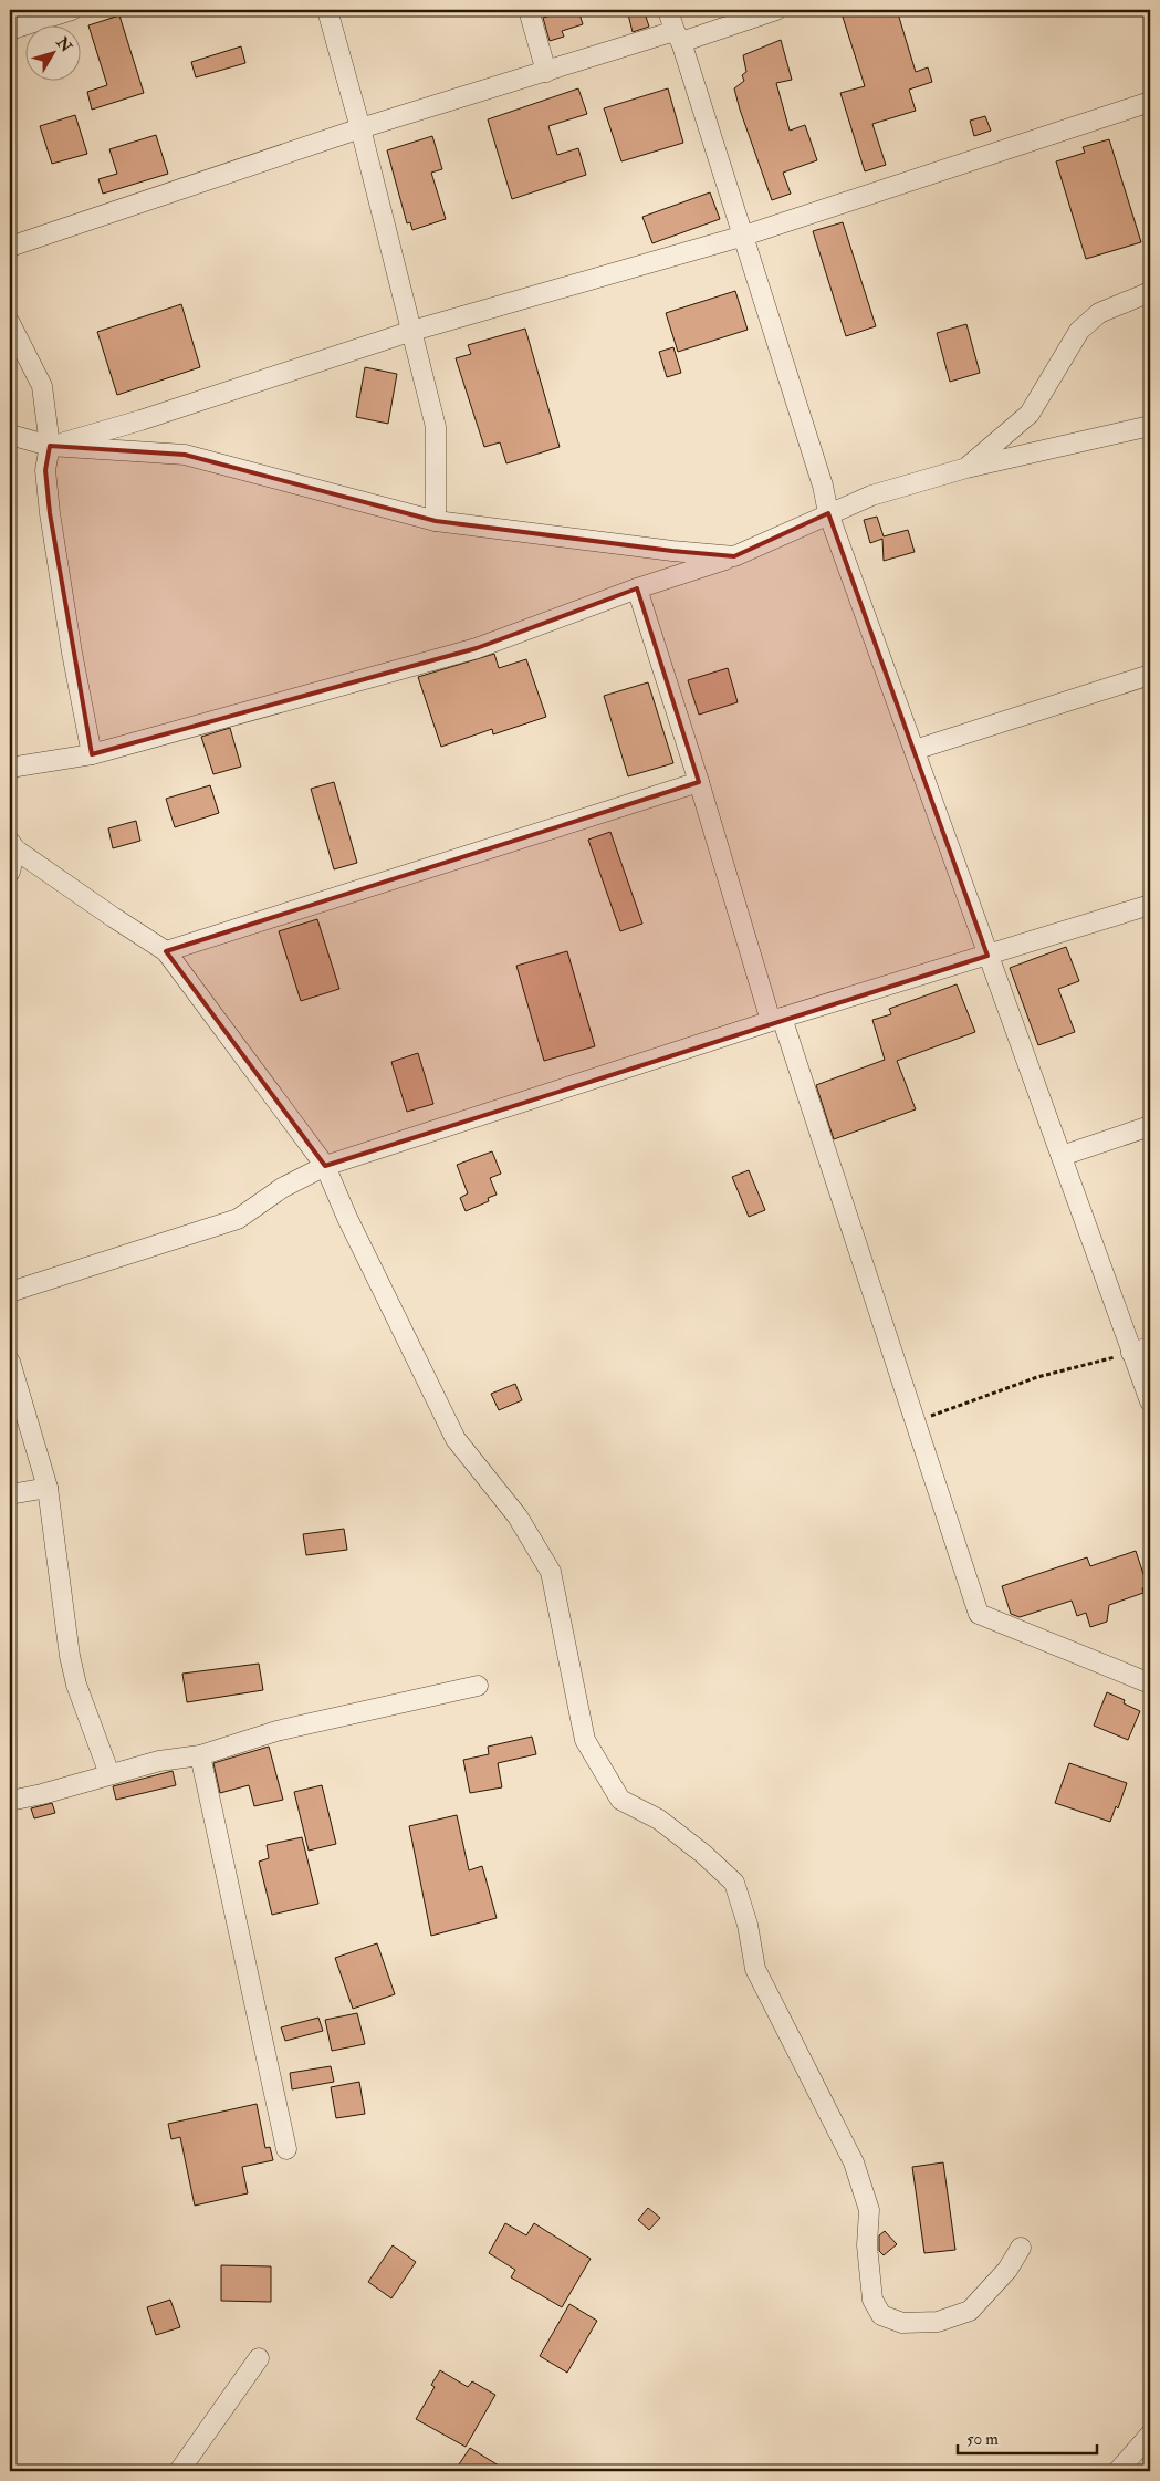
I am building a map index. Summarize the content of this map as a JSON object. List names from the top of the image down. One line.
{"scale_bar":"50 m","north":"top right"}
